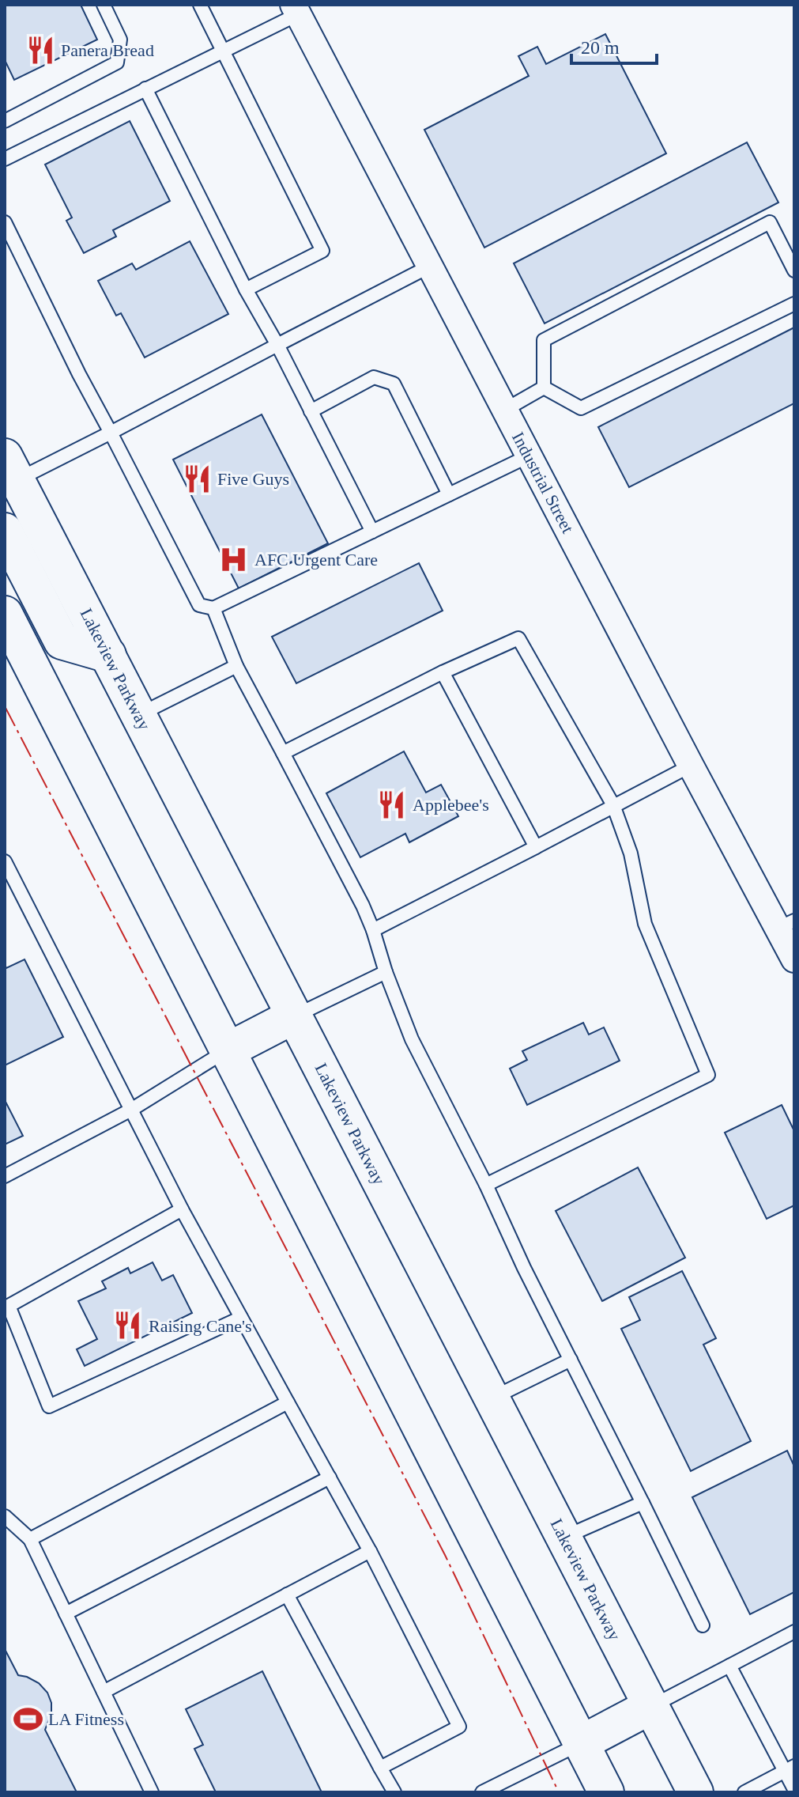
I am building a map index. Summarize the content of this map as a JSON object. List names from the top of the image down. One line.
{"streets":{"main road":["Lakeview Parkway"],"street":["Industrial Street"]},"places":{"restaurant":["Panera Bread","Five Guys","Applebee's","Raising Cane's"],"hospital":["AFC Urgent Care"],"sports":["LA Fitness"]},"scale_bar":"20 m"}
